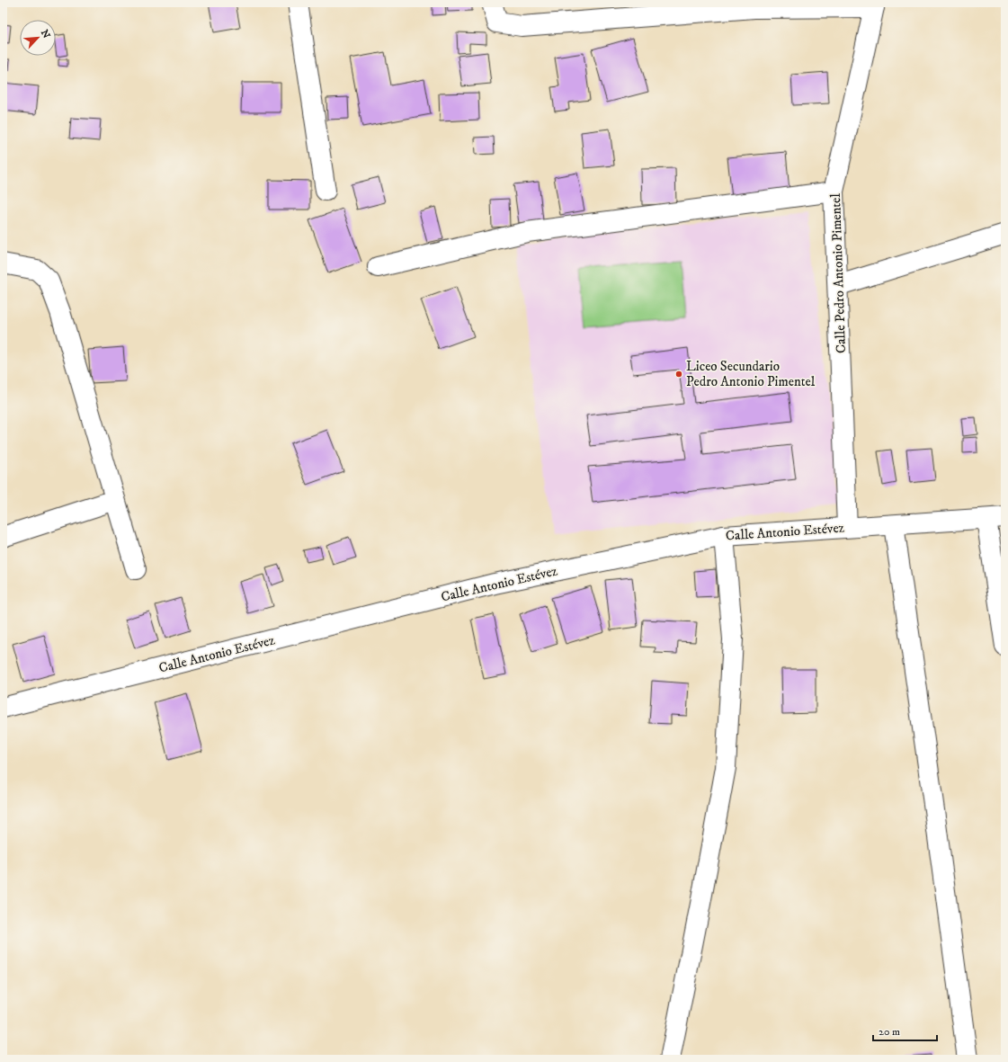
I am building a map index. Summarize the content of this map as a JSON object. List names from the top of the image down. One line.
{"streets":{"street":["Calle Pedro Antonio Pimentel","Calle Antonio Estévez"]},"crossings":[["Calle Pedro Antonio Pimentel","Calle Antonio Estévez"]],"places":["Liceo Secundario Pedro Antonio Pimentel"],"scale_bar":"20 m","north":"top right"}
